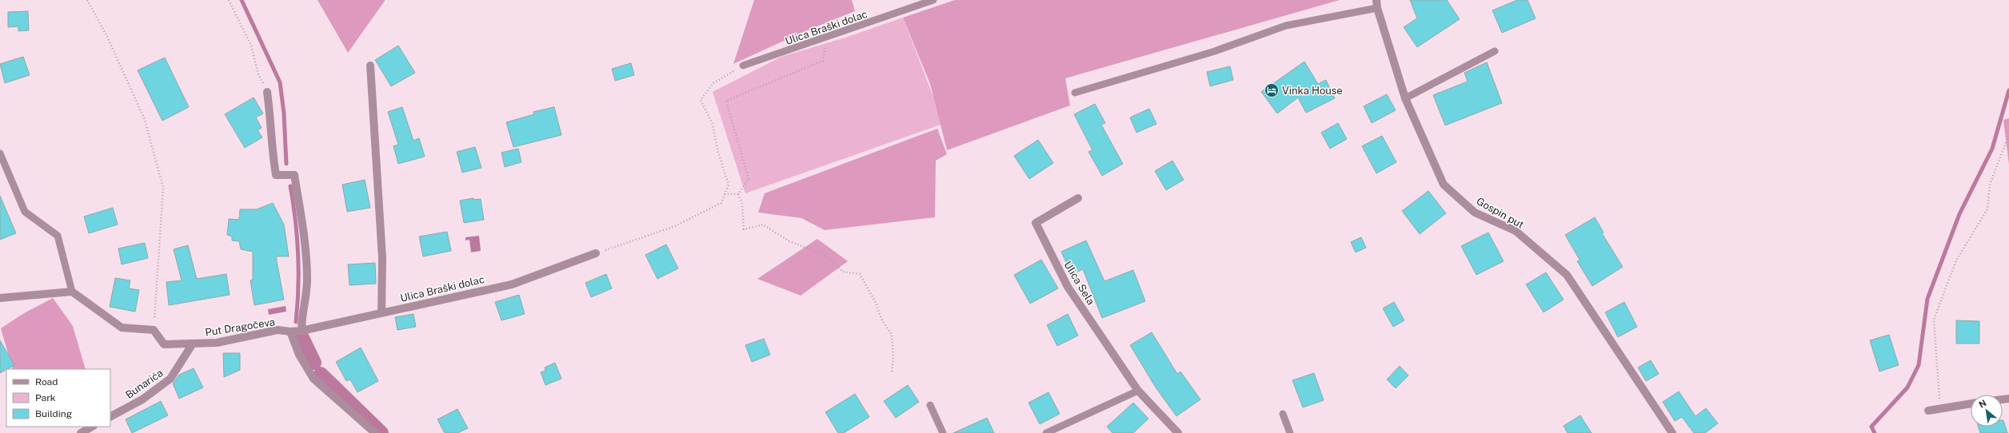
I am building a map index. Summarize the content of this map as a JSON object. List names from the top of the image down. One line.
{"streets":{"street":["Ulica Braški dolac","Gospin put","Ulica Sela","Put Dragočeva","Bunarića"]},"crossings":[["Ulica Braški dolac","Put Dragočeva"],["Put Dragočeva","Bunarića"]],"places":{"hotel":["Vinka House"]},"legend":["Road","Park","Building"],"north":"top left"}
